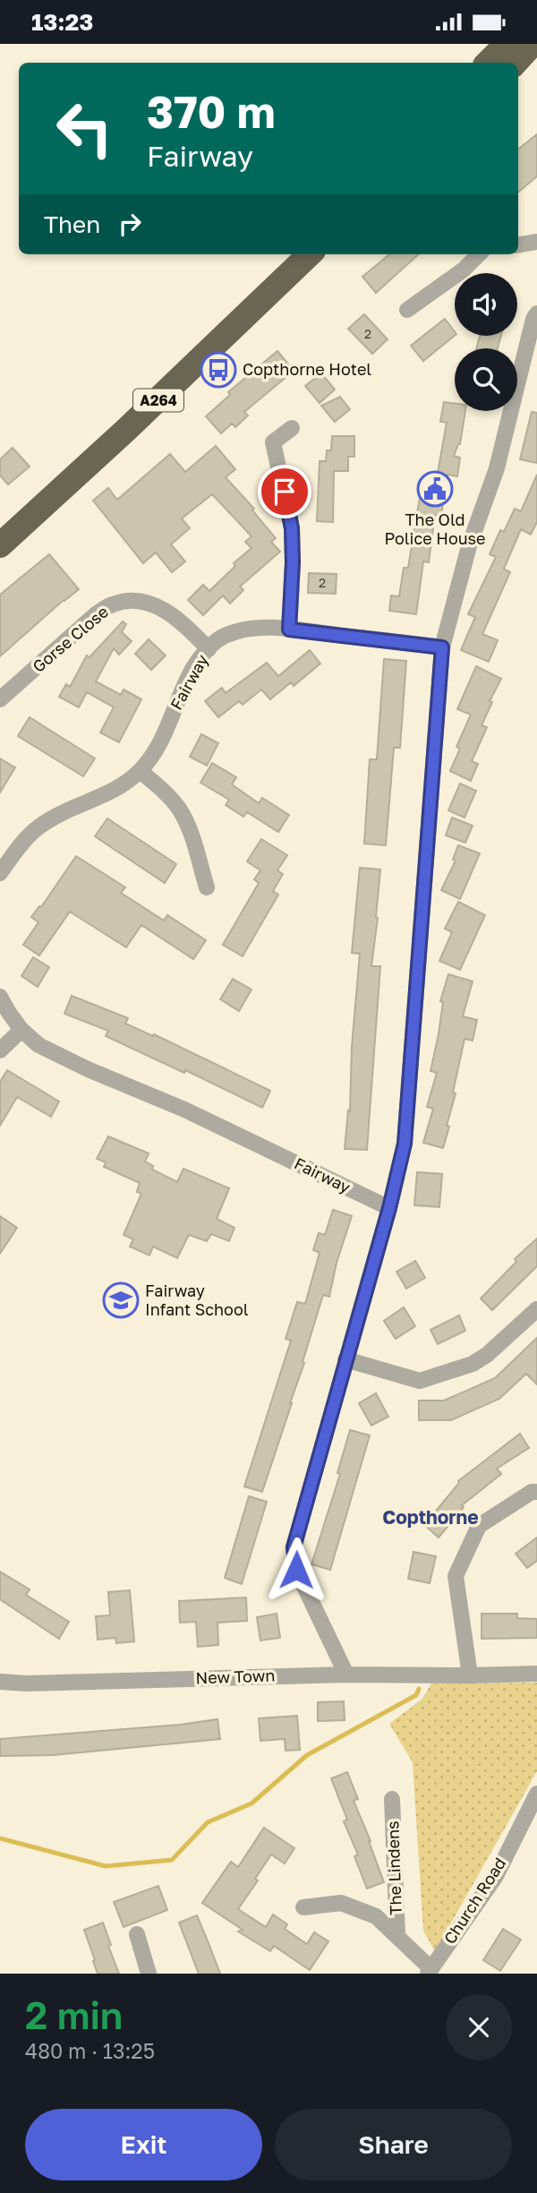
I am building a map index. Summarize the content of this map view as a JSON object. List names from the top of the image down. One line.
{"streets":{"highway":["A264"],"street":["Gorse Close","Fairway","New Town","The Lindens","Church Road"]},"crossings":[["Gorse Close","Fairway"]],"districts":["Copthorne"],"places":{"bus stop":["Copthorne Hotel"],"public building":["The Old Police House"],"school or university":["Fairway Infant School"]},"house_numbers":["2","2"],"page":{"status":"13:23","turn":["370 m","Fairway"],"then":"Then","heading":["2 min","480 m · 13:25"],"buttons":["Exit","Share"]}}
